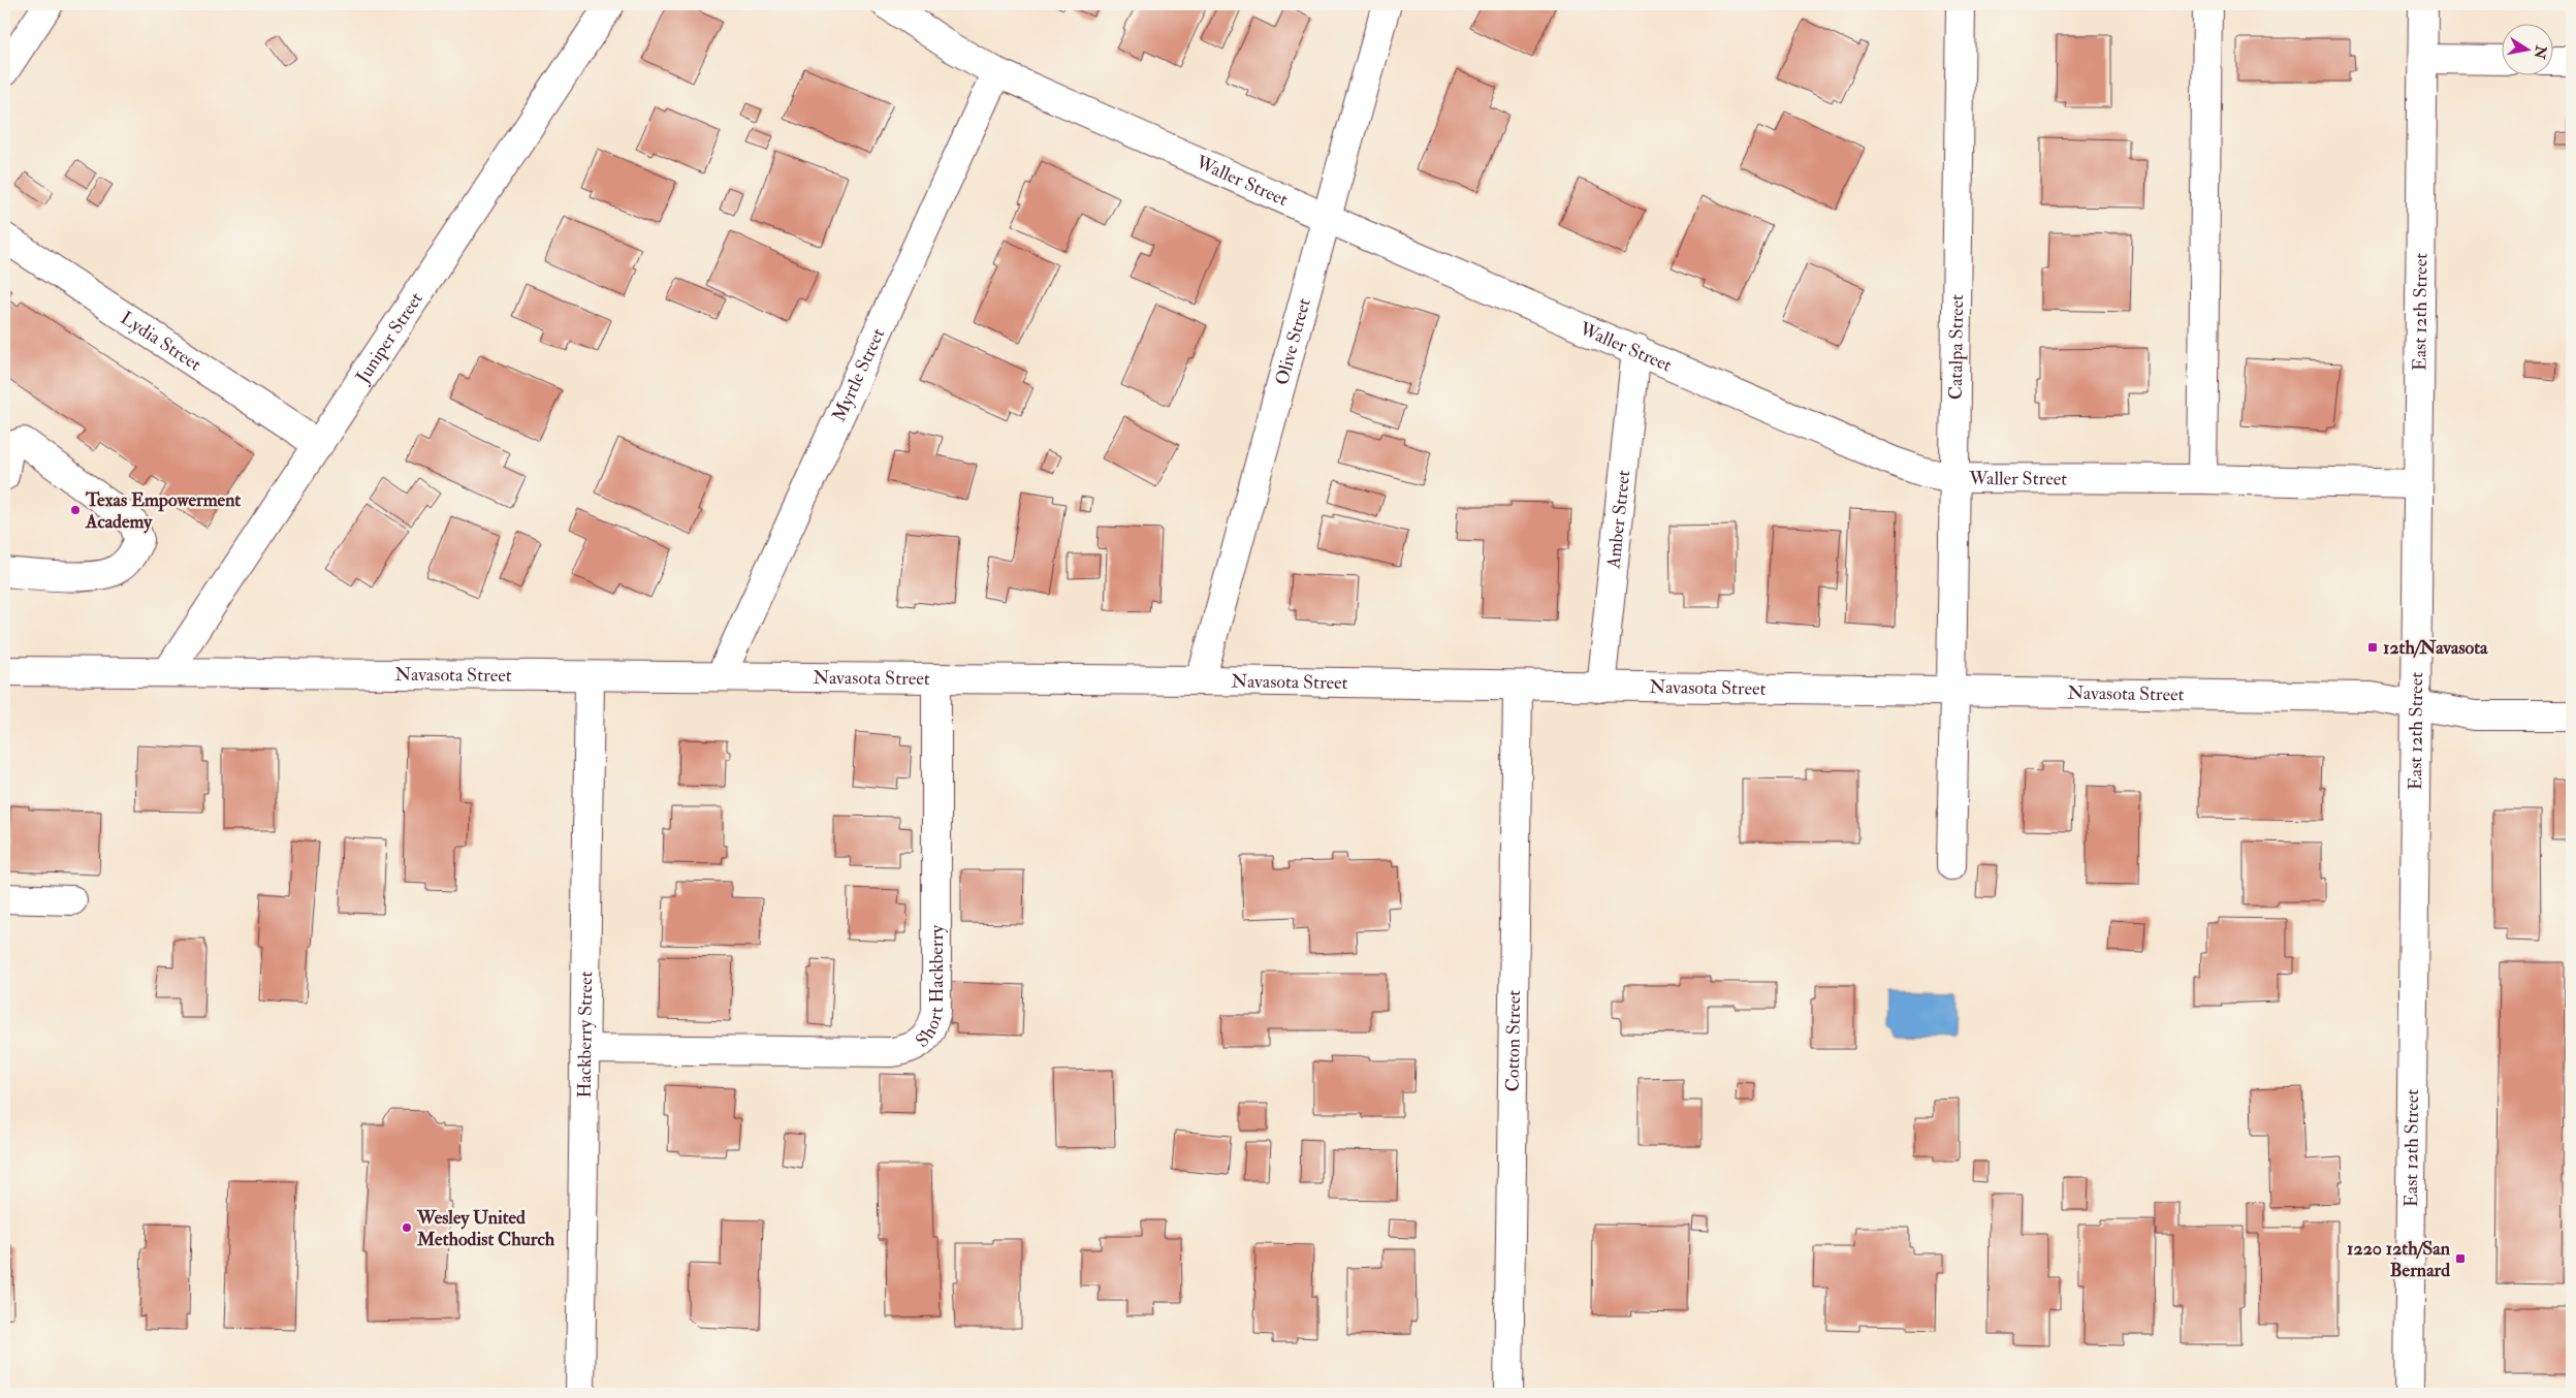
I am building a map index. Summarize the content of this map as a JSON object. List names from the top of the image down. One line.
{"streets":{"street":["Waller Street","East 12th Street","Juniper Street","Lydia Street","Olive Street","Catalpa Street","Myrtle Street","Amber Street","Navasota Street","Short Hackberry","Hackberry Street","Cotton Street"]},"crossings":[["Waller Street","East 12th Street"],["Waller Street","Olive Street"],["Waller Street","Catalpa Street"],["Waller Street","Myrtle Street"],["Waller Street","Amber Street"],["East 12th Street","Navasota Street"],["Juniper Street","Lydia Street"],["Juniper Street","Navasota Street"],["Olive Street","Navasota Street"],["Catalpa Street","Navasota Street"],["Myrtle Street","Navasota Street"],["Amber Street","Navasota Street"],["Navasota Street","Short Hackberry"],["Navasota Street","Hackberry Street"],["Navasota Street","Cotton Street"],["Short Hackberry","Hackberry Street"]],"places":{"other":["Texas Empowerment Academy","Wesley United Methodist Church"],"transit":["12th/Navasota","1220 12th/San Bernard"]},"north":"right"}
